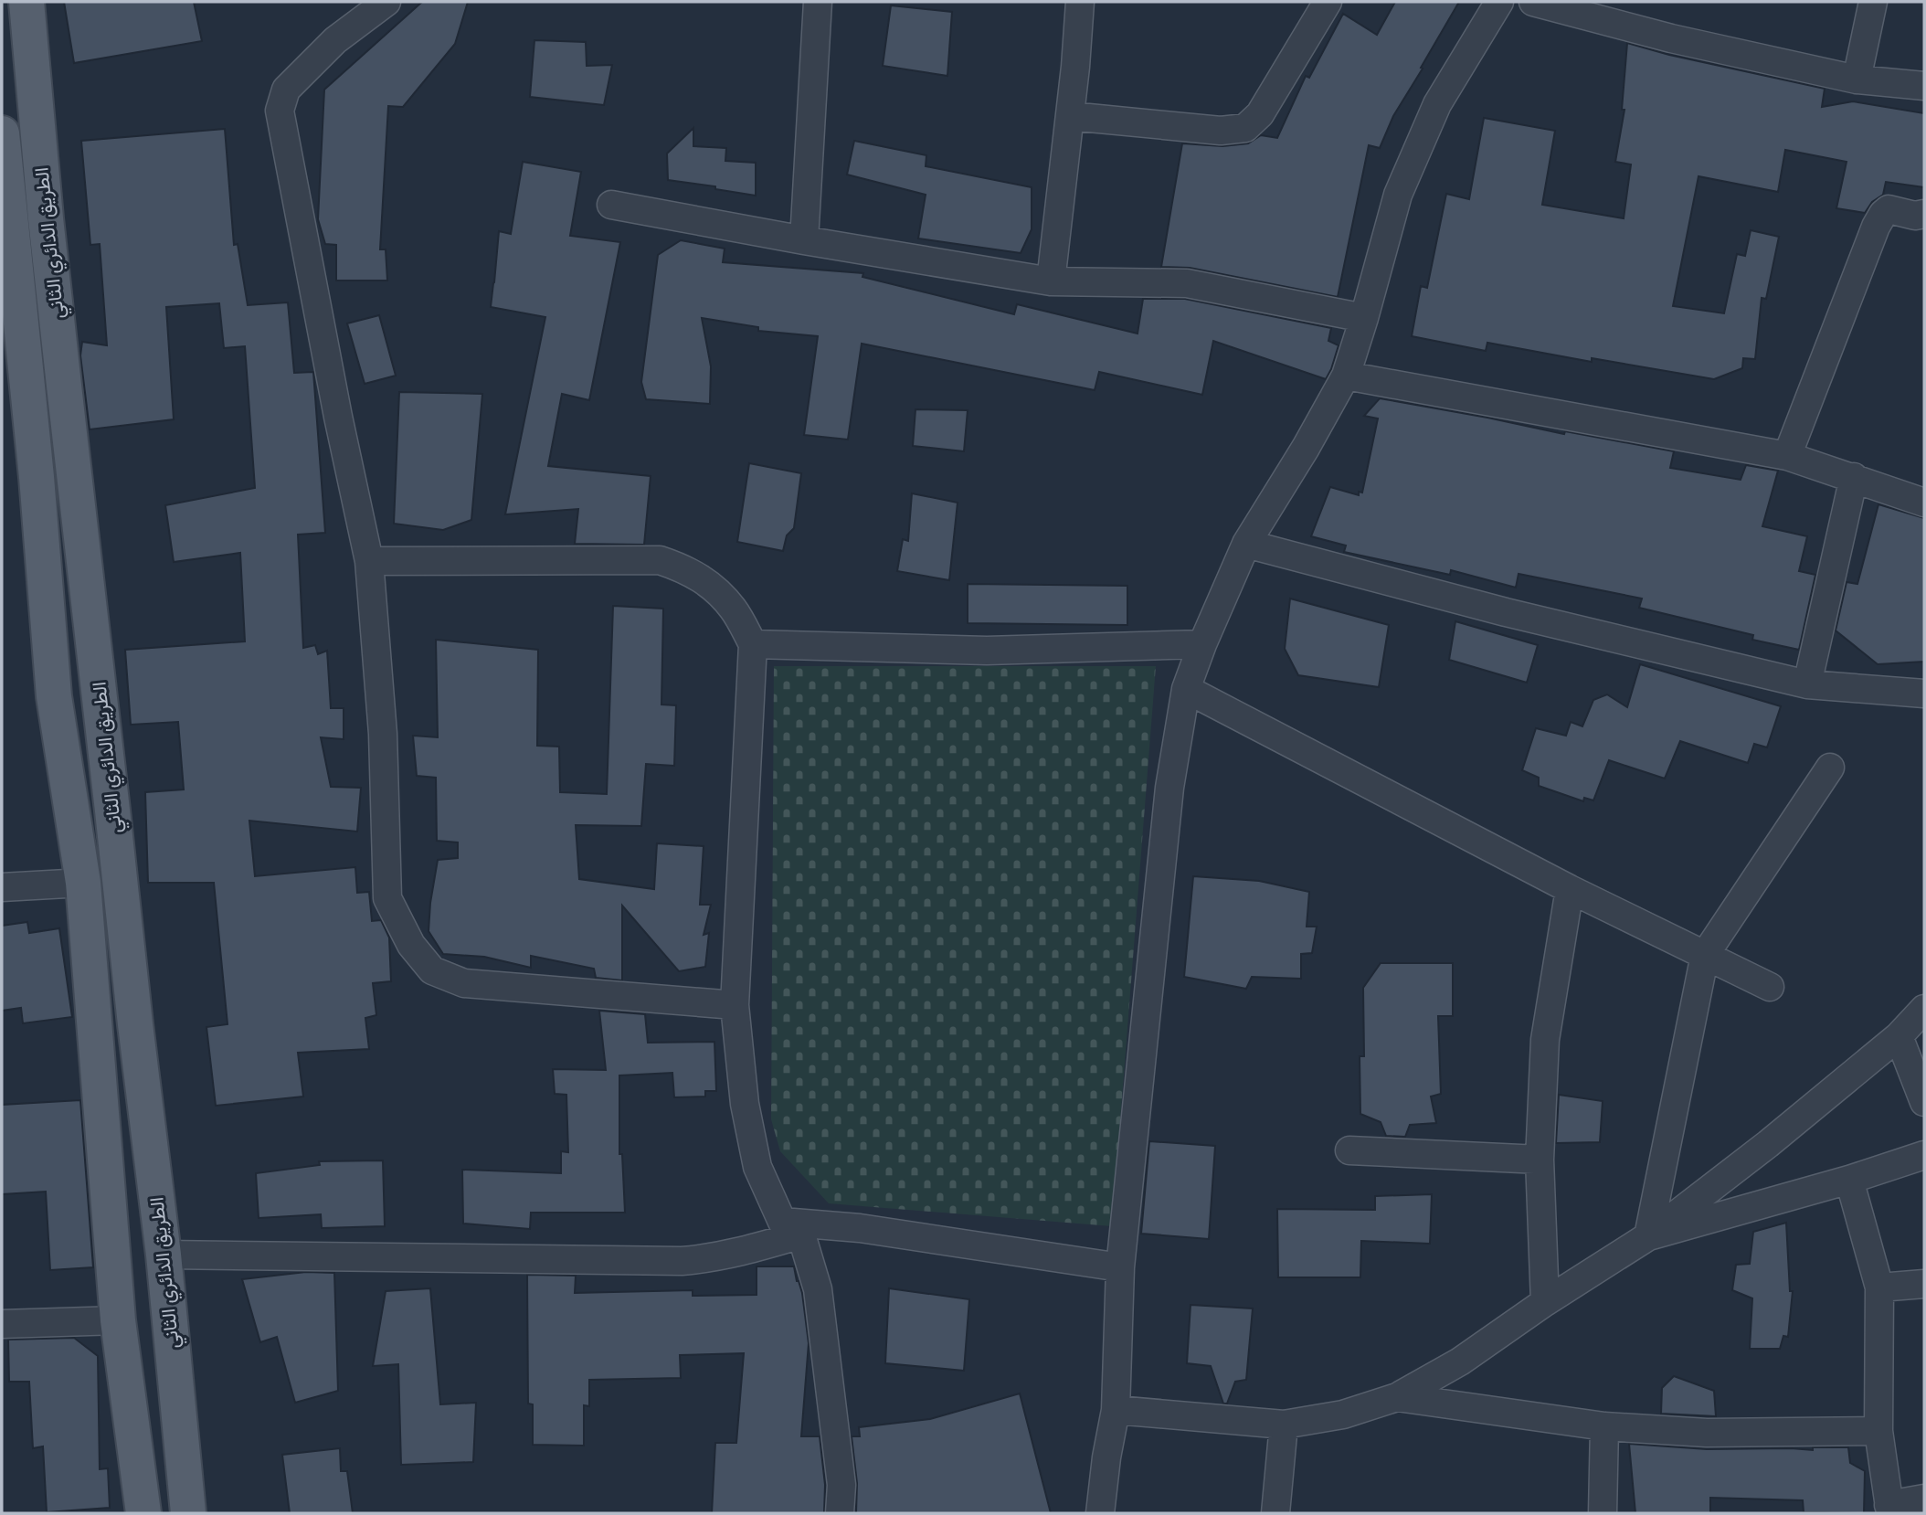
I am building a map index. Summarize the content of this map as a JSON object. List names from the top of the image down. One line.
{"streets":{"main road":["الطريق الدائري الثاني"]}}
